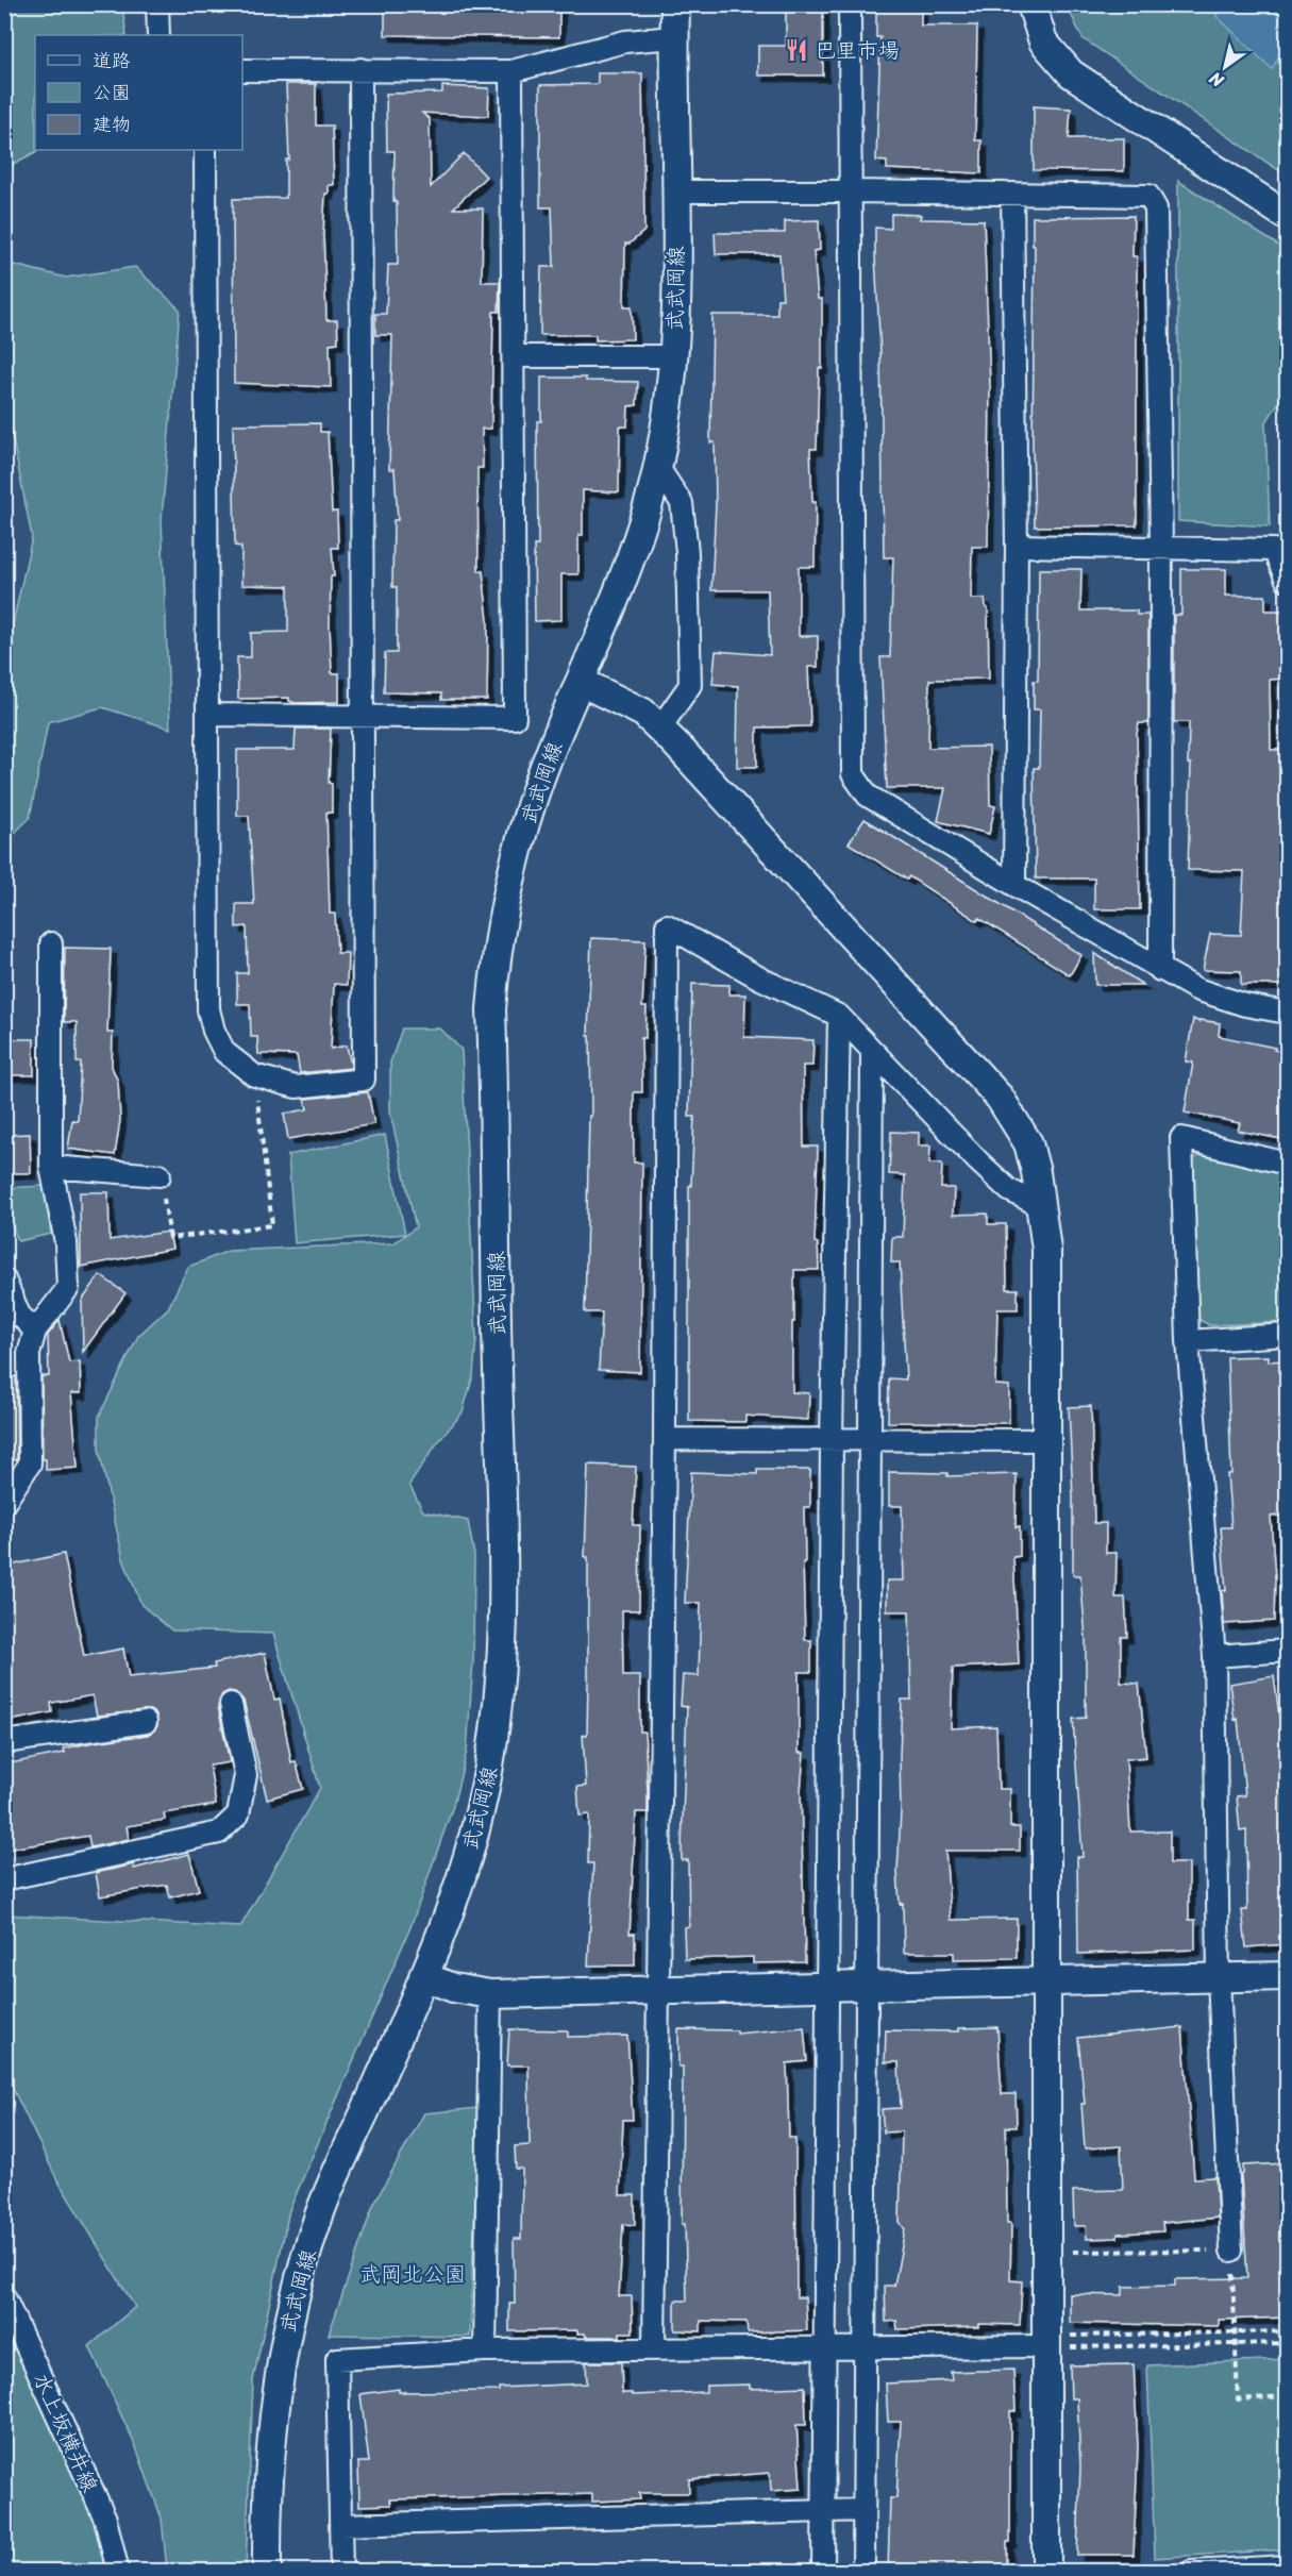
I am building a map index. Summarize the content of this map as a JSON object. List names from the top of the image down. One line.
{"streets":{"street":["武武岡線","水上坂横井線"]},"parks":["武岡北公園"],"places":{"restaurant":["巴里市場"]},"legend":["道路","公園","建物"],"north":"bottom left"}
